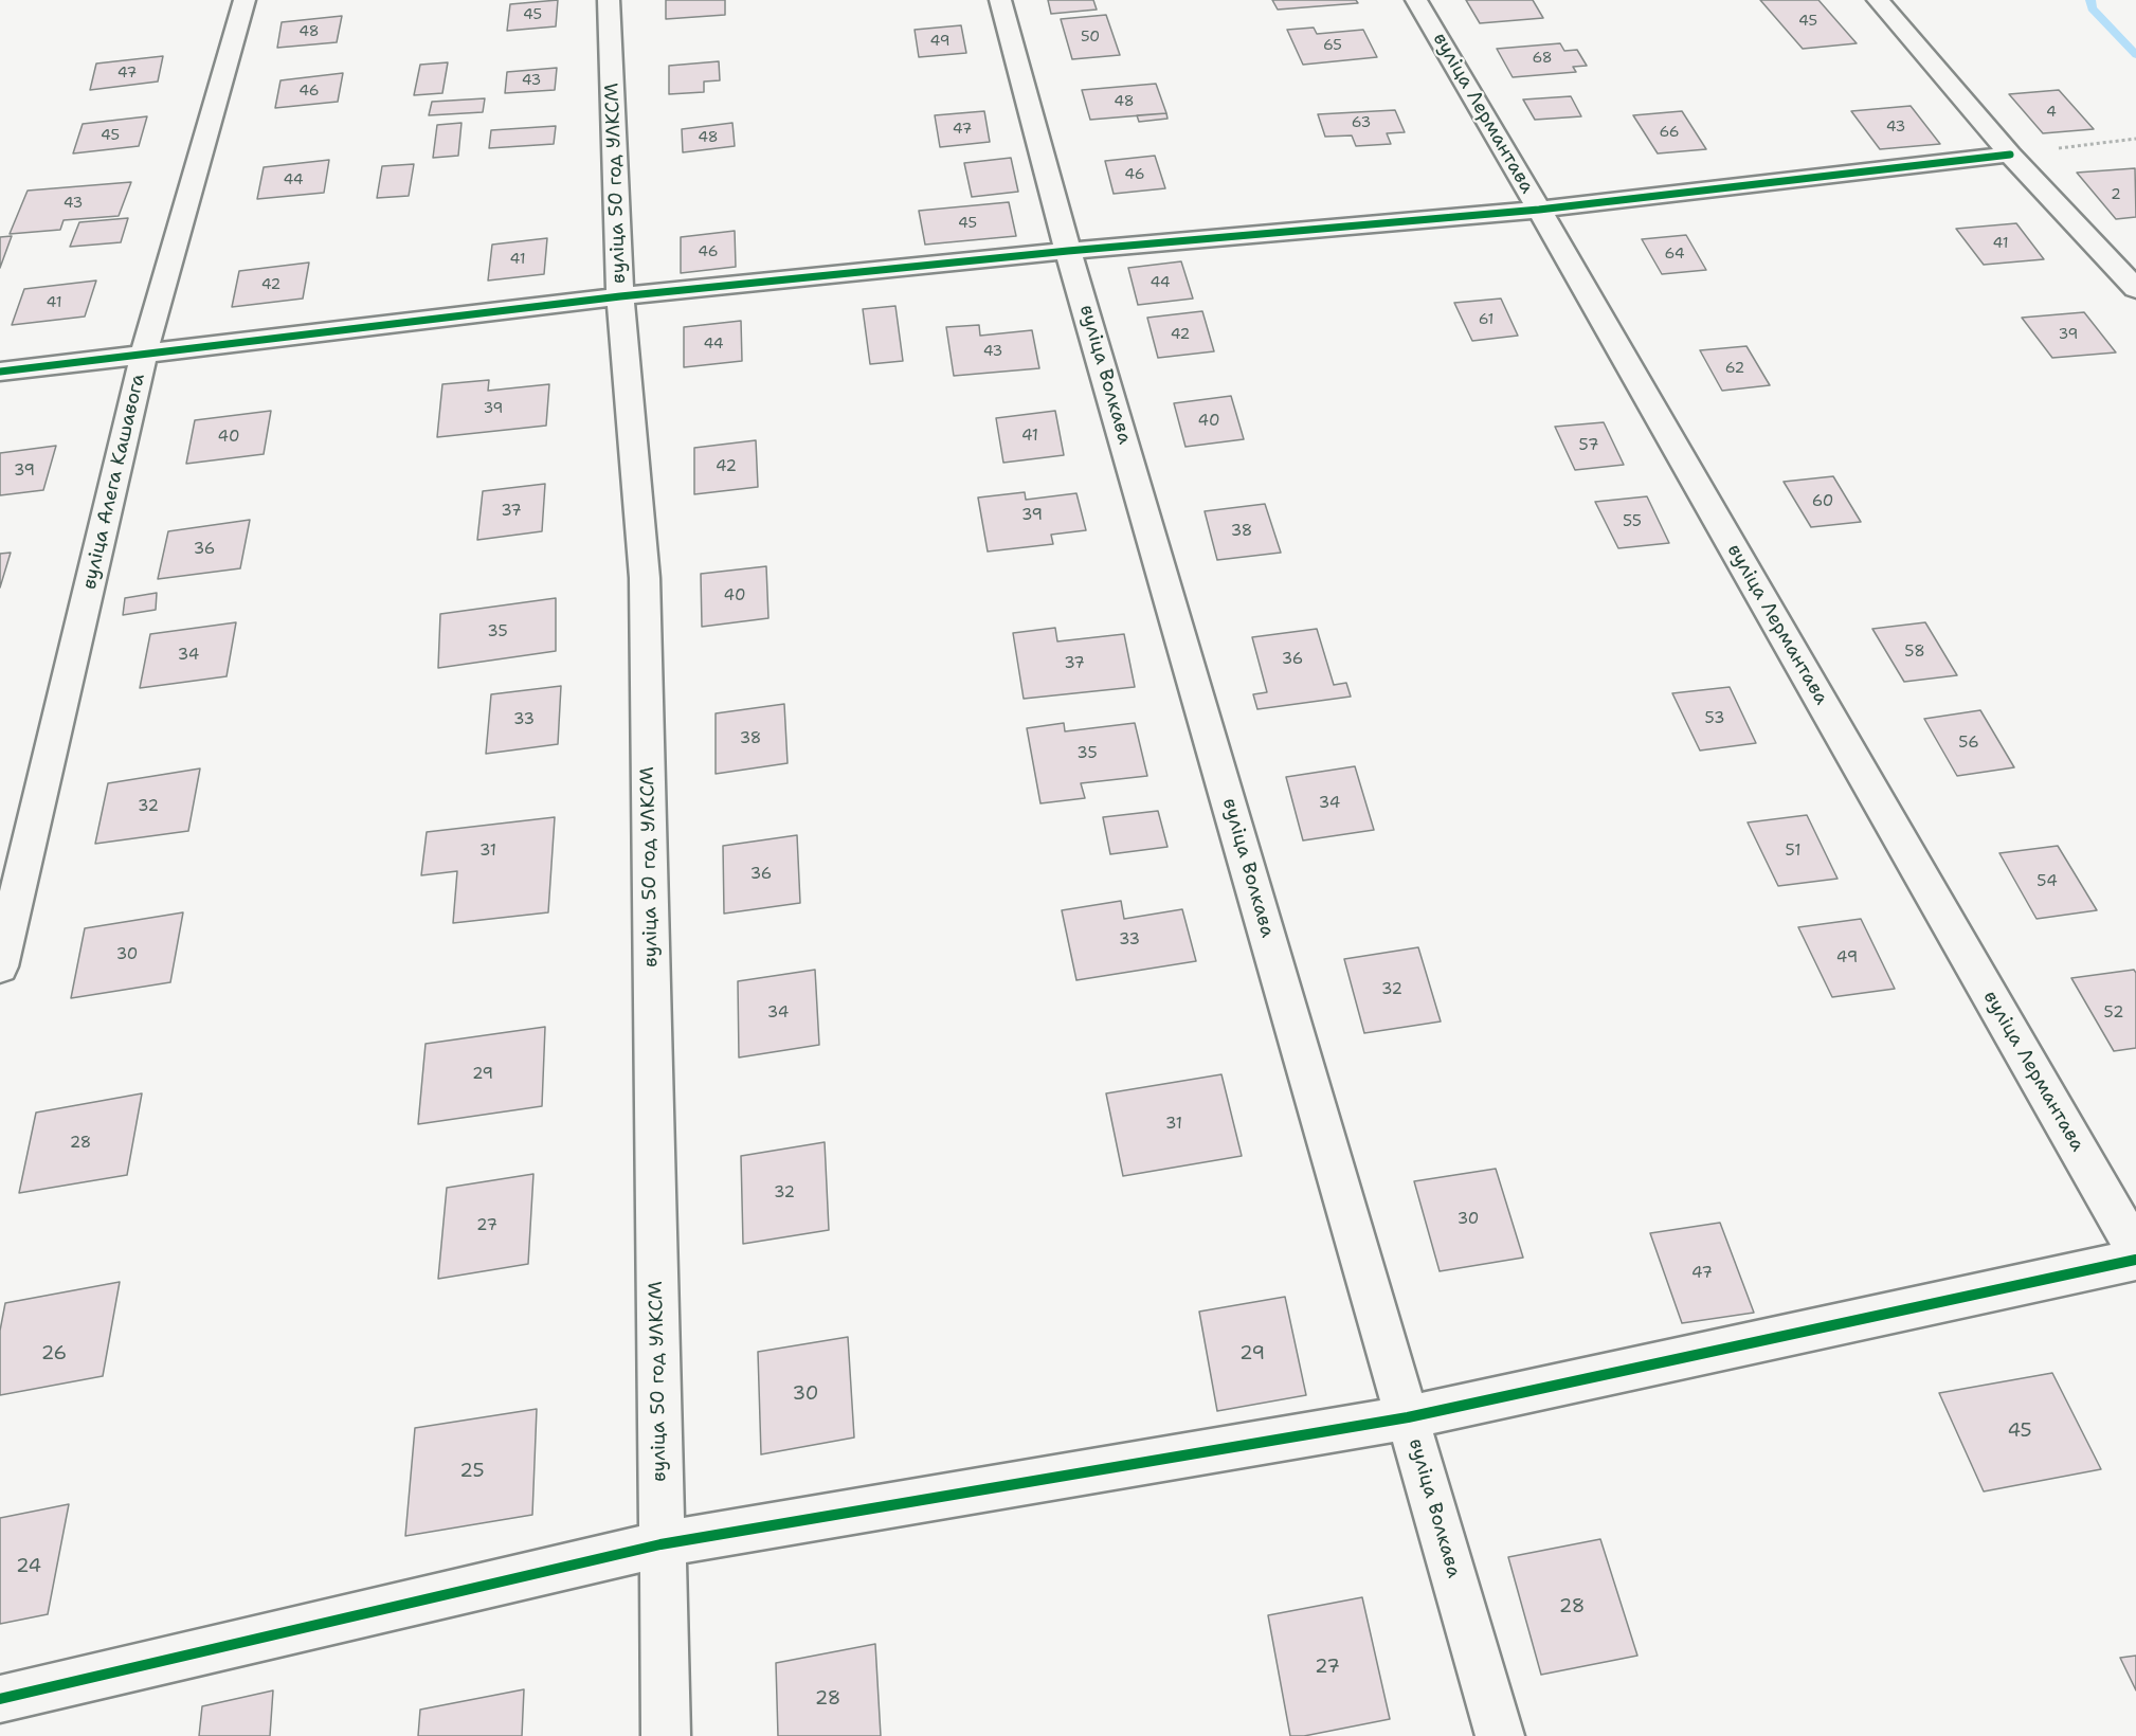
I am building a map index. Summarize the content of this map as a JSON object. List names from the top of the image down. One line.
{"streets":{"street":["вуліца Лермантава","вуліца 50 год УЛКСМ","вуліца Волкава","вуліца Алега Кашавога"]},"house_numbers":["45","45","48","50","49","65","68","47","43","46","48","4","63","43","47","66","45","48","46","44","2","43","45","41","46","64","41","44","42","41","61","42","39","44","43","62","39","40","41","40","57","42","39","60","37","39","55","38","36","40","35","58","34","36","37","53","33","38","56","35","34","32","31","51","36","54","33","30","49","32","34","52","29","31","28","32","30","27","47","26","29","30","45","25","24","28","27","28"]}
